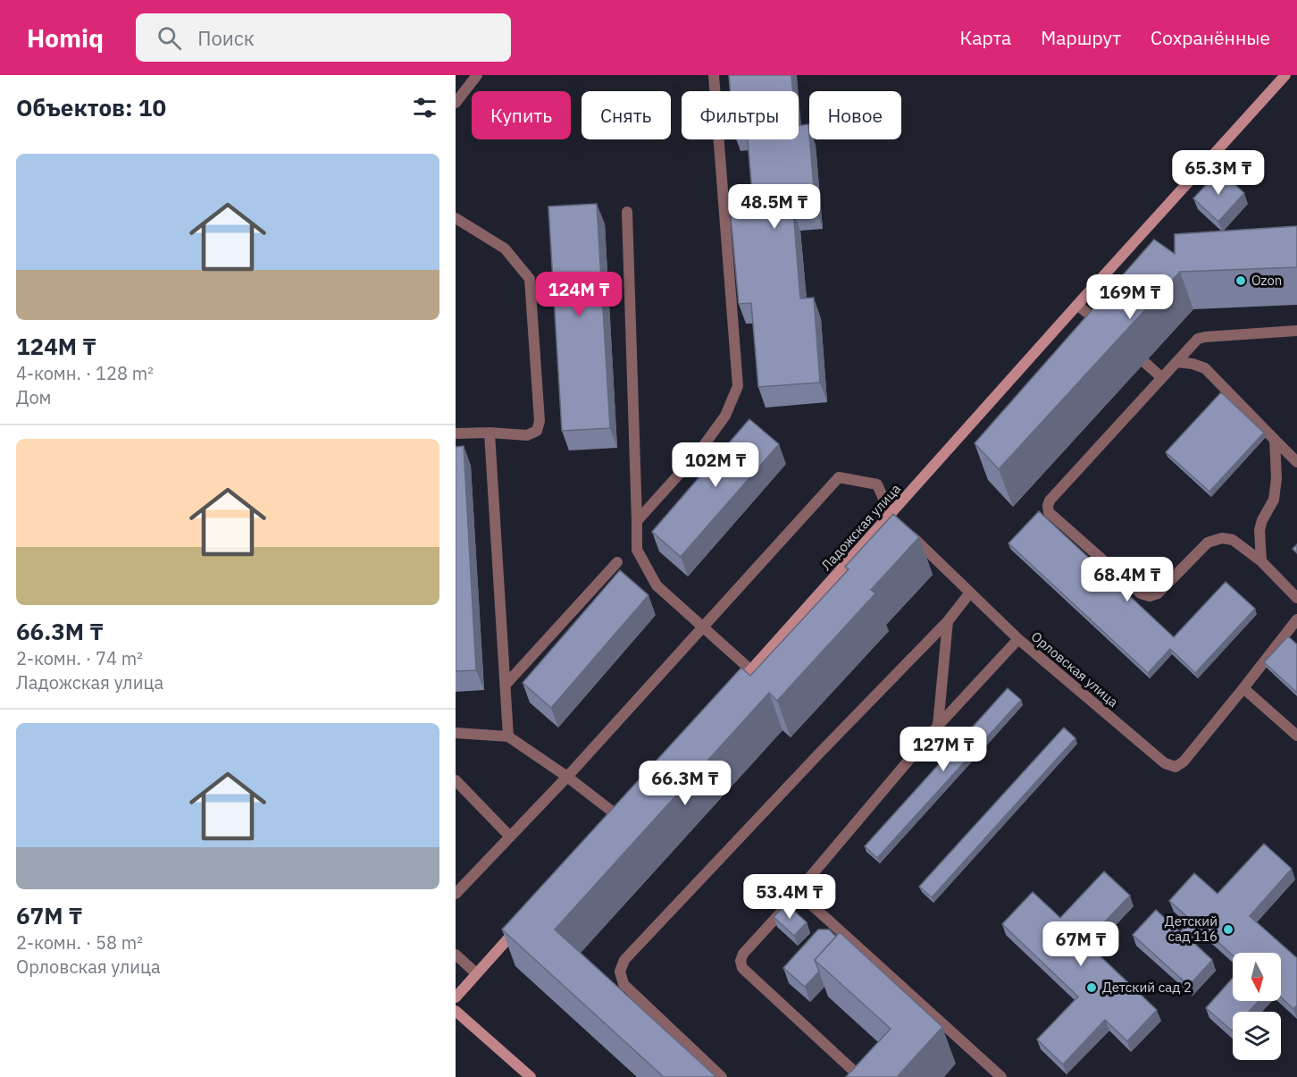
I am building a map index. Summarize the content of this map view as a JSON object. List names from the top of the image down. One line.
{"streets":{"main road":["Ладожская улица"],"street":["Орловская улица"]},"places":["Ozon","Детский сад 116","Детский сад 2"],"north":"bottom","page":{"header":"Homiq","search":"Поиск","nav":["Карта","Маршрут","Сохранённые"],"heading":"Объектов: 10","chip":["Купить","Снять","Фильтры","Новое"],"list":[{"name":"124M ₸","note":"4-комн. · 128 m² · Дом"},{"name":"66.3M ₸","note":"2-комн. · 74 m² · Ладожская улица"},{"name":"67M ₸","note":"2-комн. · 58 m² · Орловская улица"}],"price":["65.3M ₸","48.5M ₸","124M ₸","169M ₸","102M ₸","68.4M ₸","127M ₸","66.3M ₸","53.4M ₸","67M ₸"]}}
